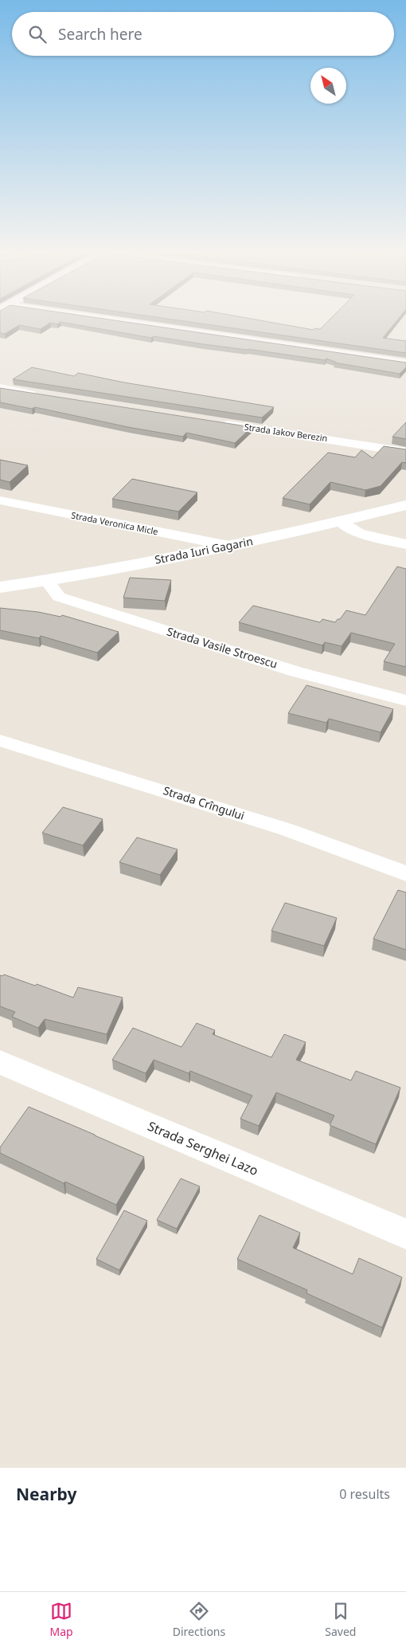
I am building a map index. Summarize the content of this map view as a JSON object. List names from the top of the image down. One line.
{"streets":{"street":["Strada Iakov Berezin","Strada Veronica Micle","Strada Iuri Gagarin","Strada Vasile Stroescu","Strada Crîngului","Strada Serghei Lazo"]},"crossings":[["Strada Veronica Micle","Strada Iuri Gagarin"],["Strada Iuri Gagarin","Strada Vasile Stroescu"]],"north":"top left","page":{"search":"Search here","heading":["Nearby","0 results"],"nav":["Map","Directions","Saved"]}}
